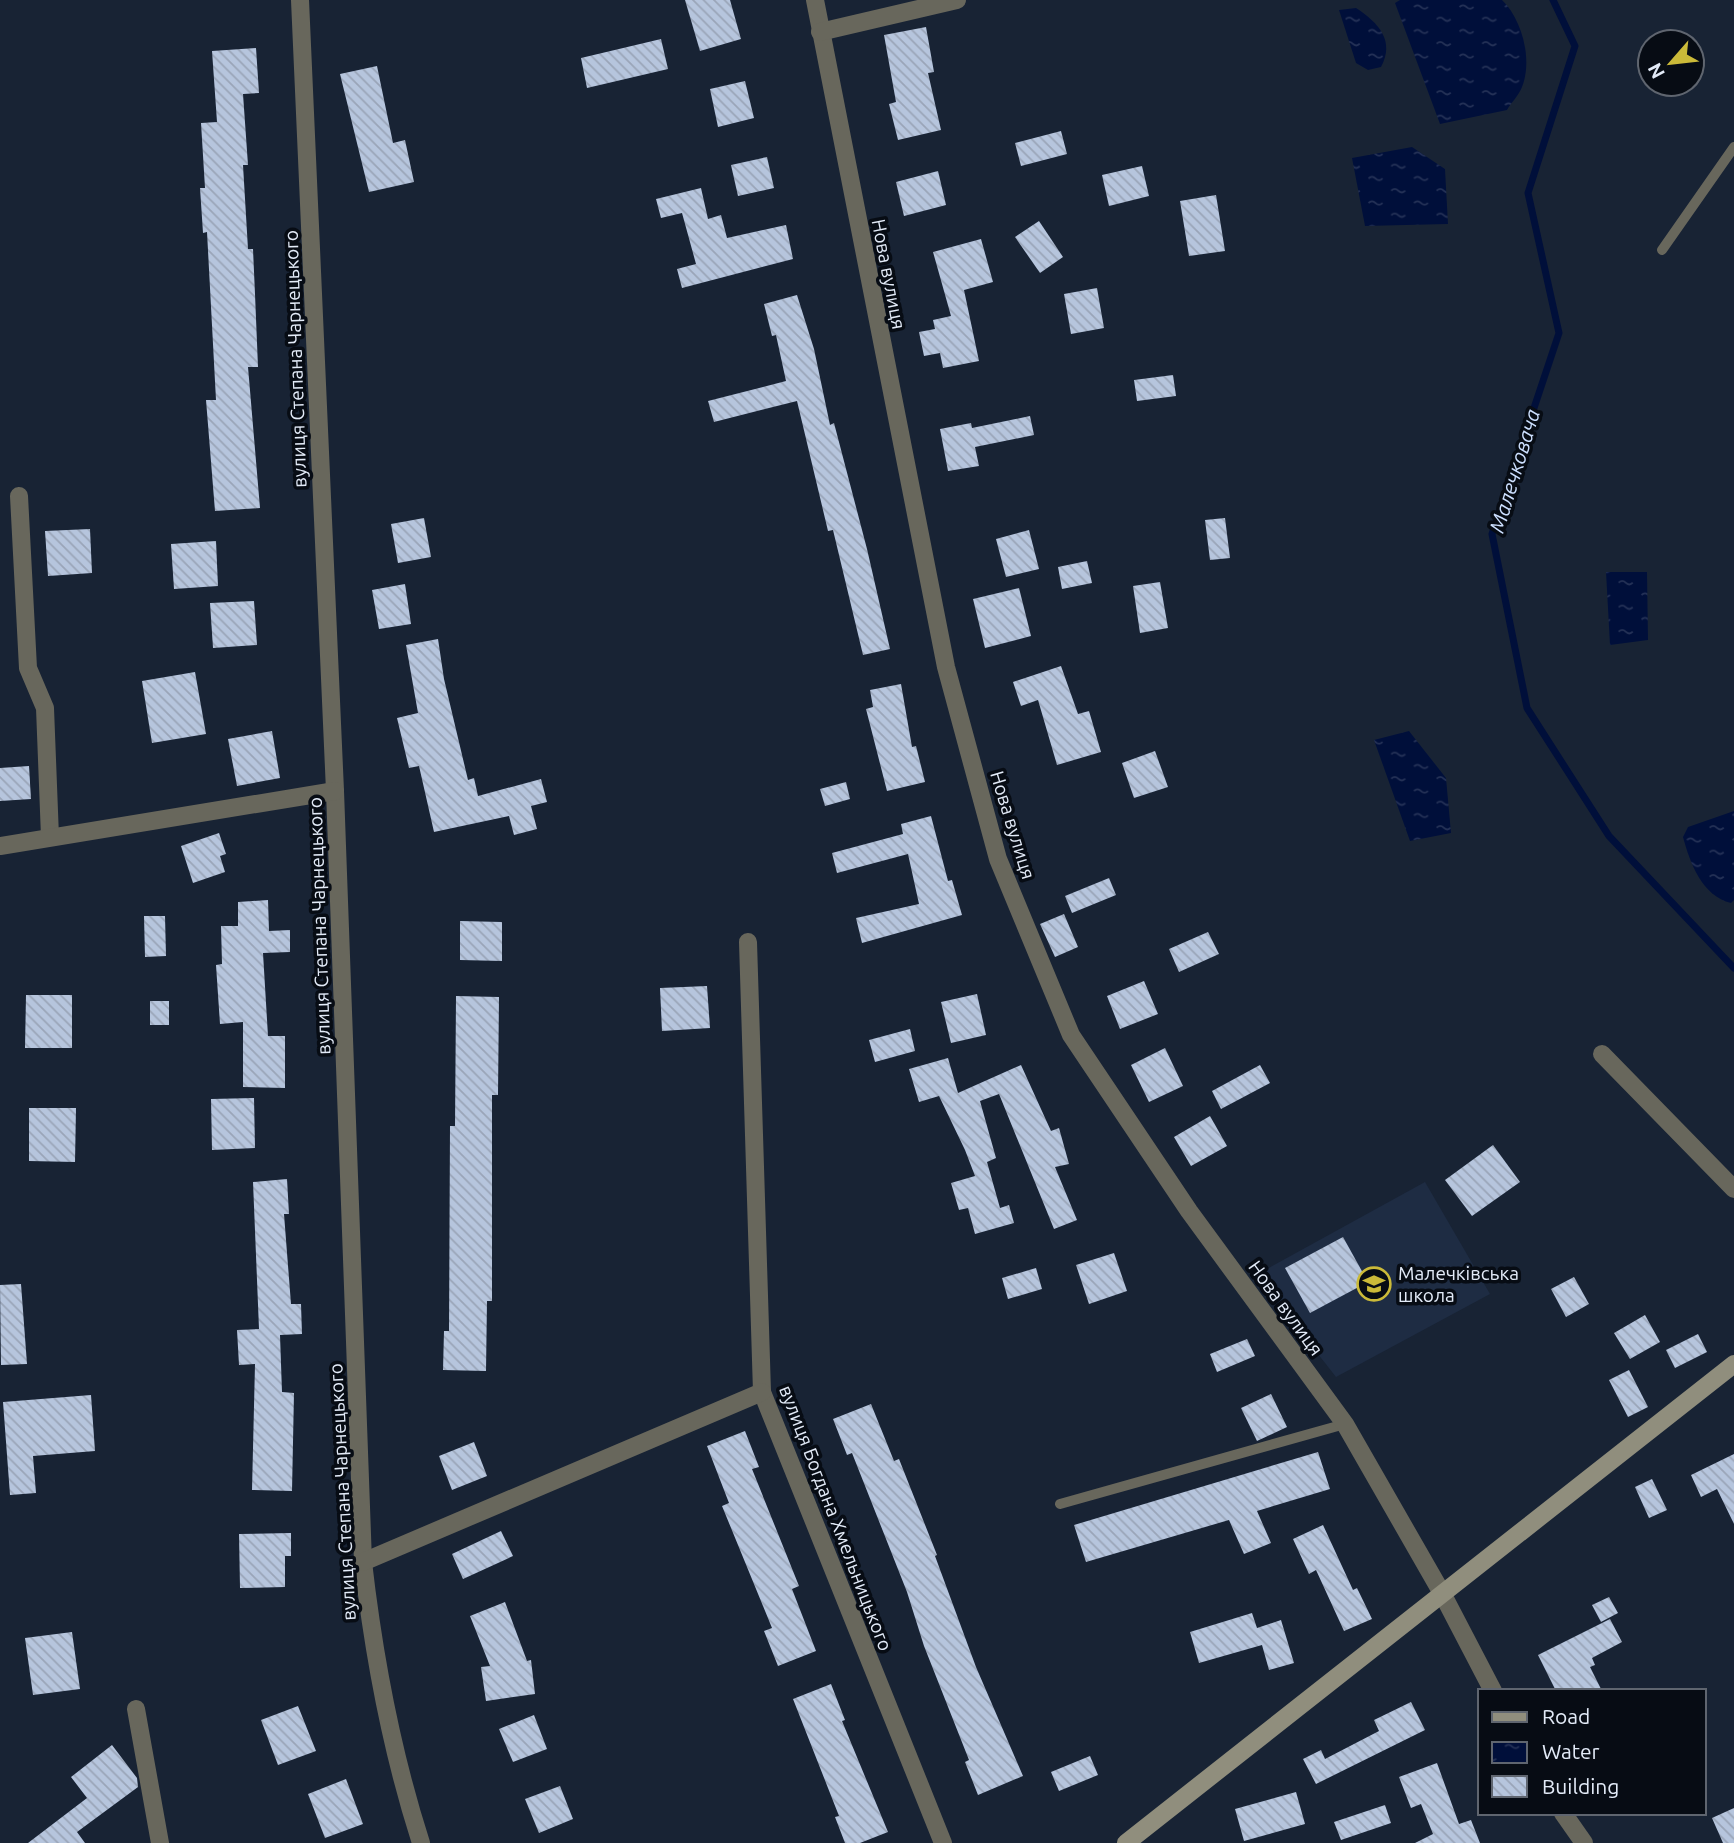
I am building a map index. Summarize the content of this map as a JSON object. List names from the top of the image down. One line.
{"streets":{"street":["Нова вулиця","вулиця Степана Чарнецького","вулиця Богдана Хмельницького"]},"water":["Малечковача"],"places":{"school or university":["Малечківська школа"]},"legend":["Road","Water","Building"],"north":"bottom left"}
